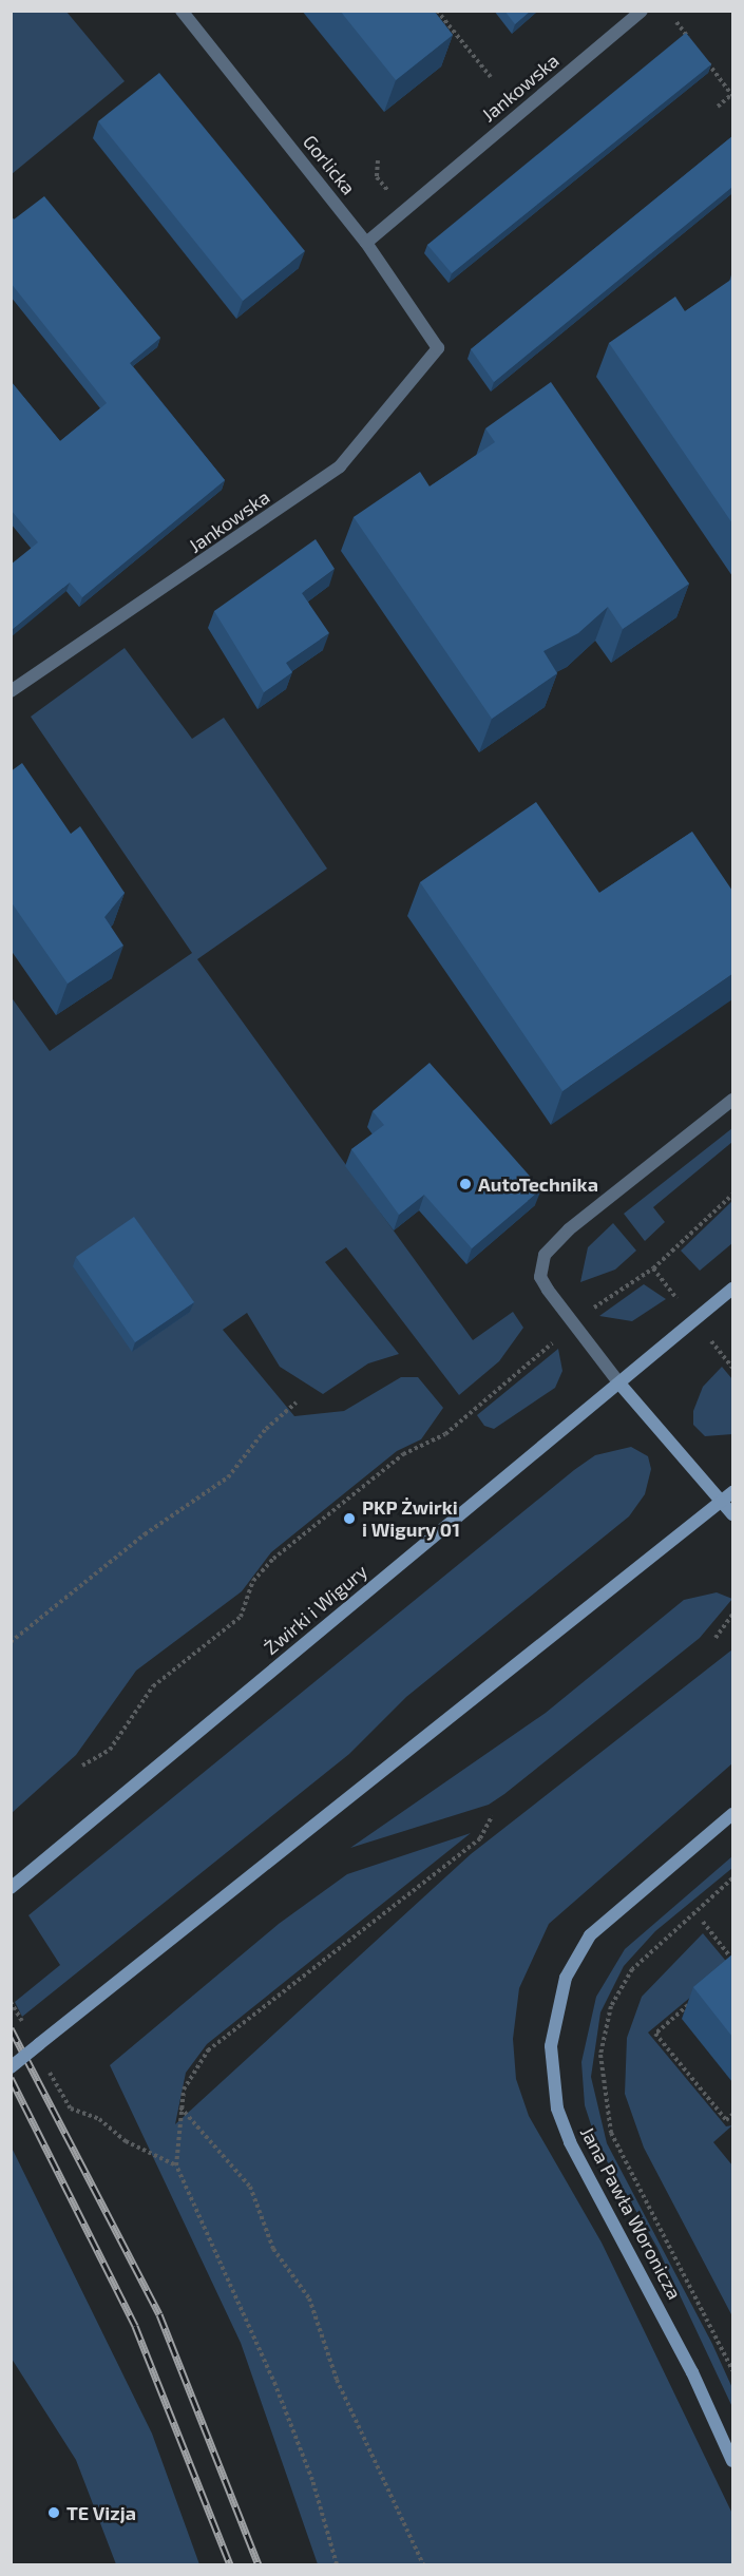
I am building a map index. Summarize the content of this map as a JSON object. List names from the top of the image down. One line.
{"streets":{"main road":["Żwirki i Wigury","Jana Pawła Woronicza"],"street":["Jankowska","Gorlicka"]},"crossings":[["Jankowska","Gorlicka"]],"places":["AutoTechnika","PKP Żwirki i Wigury 01","TE Vizja"]}
